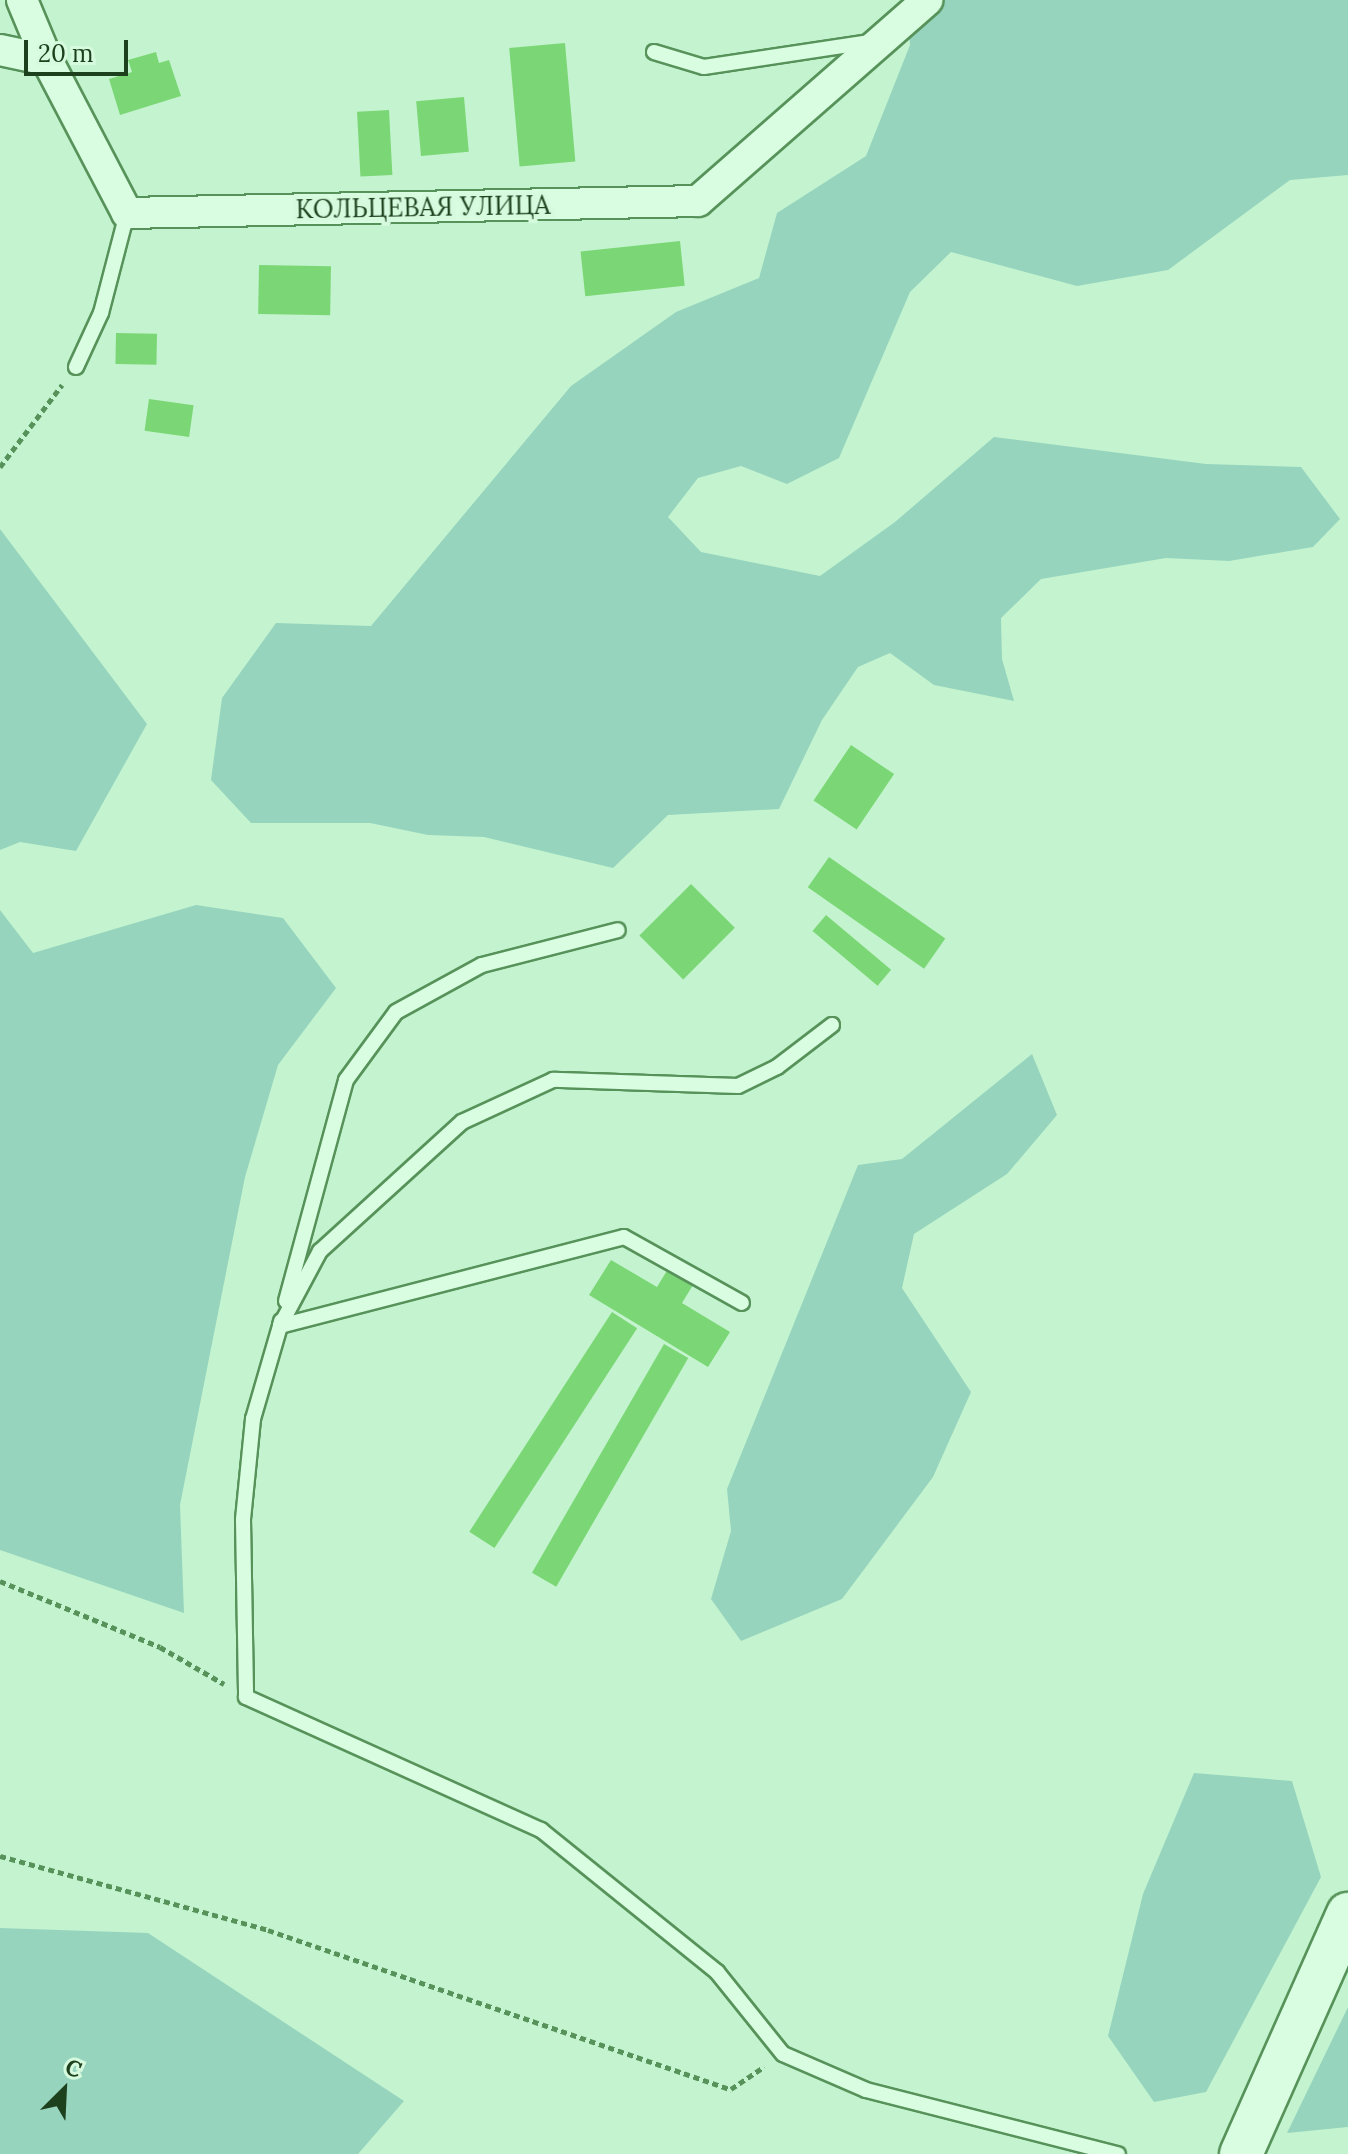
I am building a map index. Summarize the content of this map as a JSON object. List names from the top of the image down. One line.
{"streets":{"street":["КОЛЬЦЕВАЯ УЛИЦА"]},"scale_bar":"20 m","north":"top right"}
